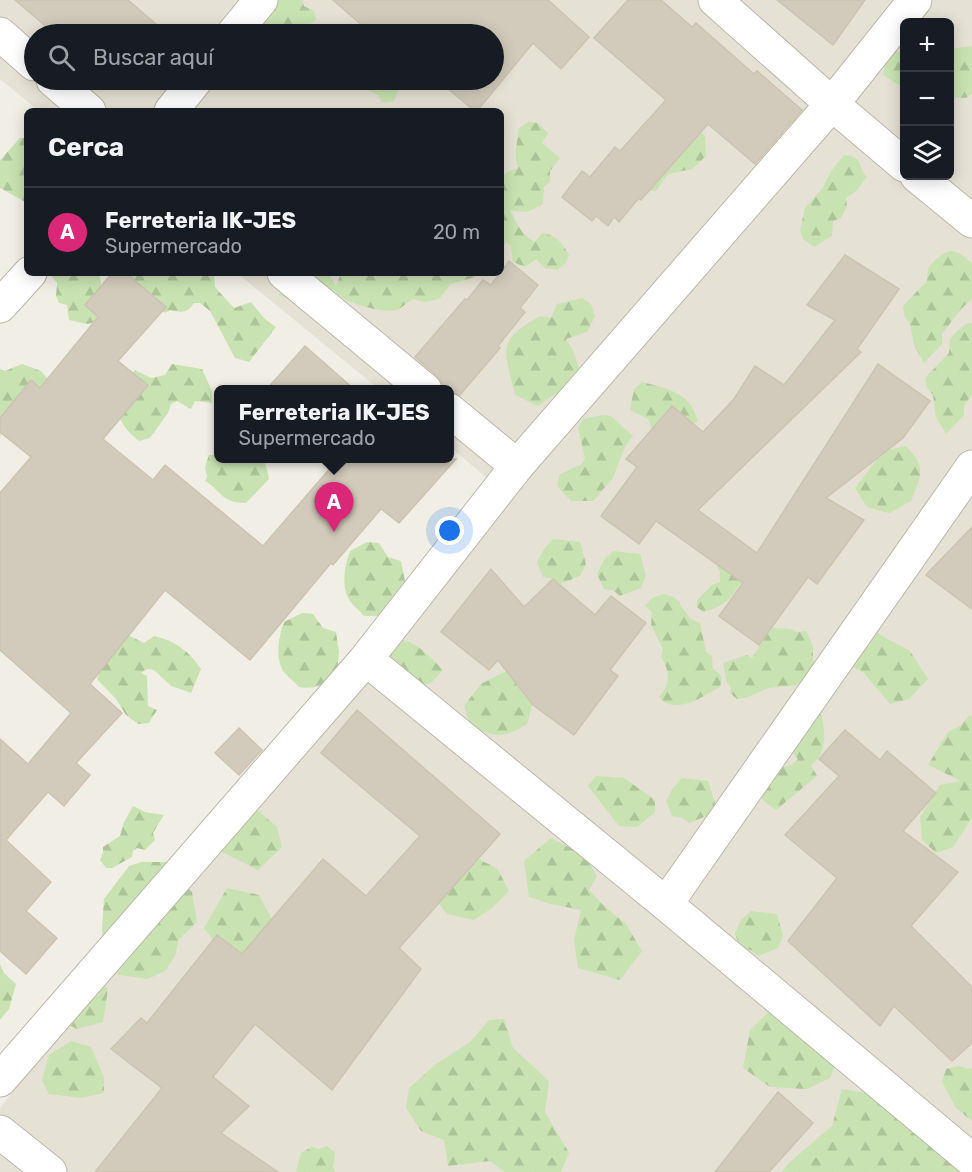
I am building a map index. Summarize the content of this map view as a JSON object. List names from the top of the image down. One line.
{"page":{"map_buttons":["+","−"],"search":"Buscar aquí","heading":"Cerca","list":[{"mark":"A","name":"Ferreteria IK-JES","note":"Supermercado","value":"20 m"}],"popup":["Ferreteria IK-JES","Supermercado"],"pins":"A"}}
